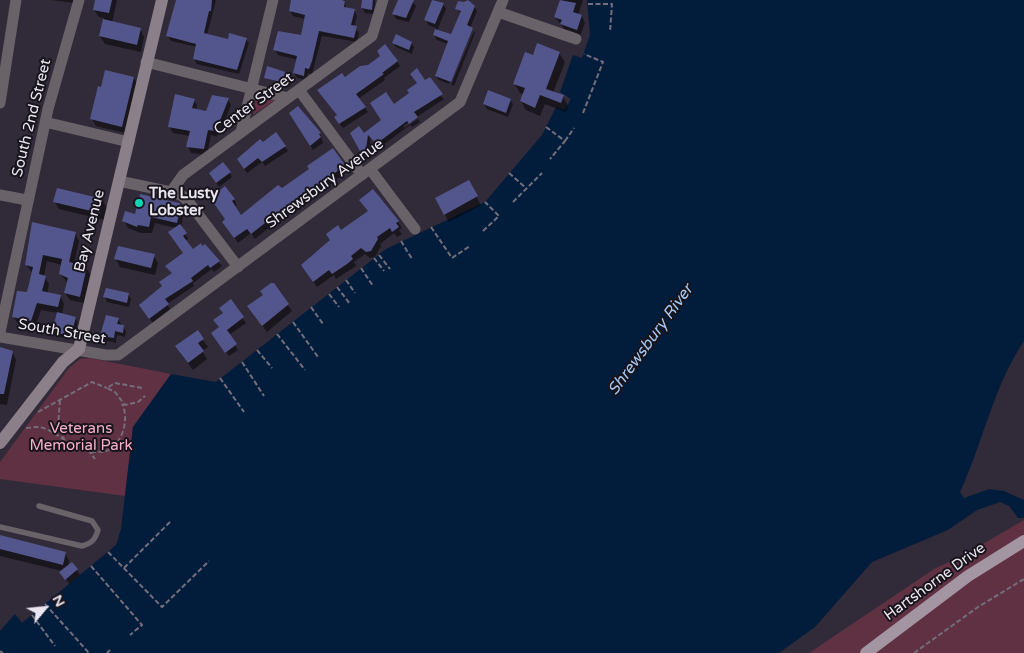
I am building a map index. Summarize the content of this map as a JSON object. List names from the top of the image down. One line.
{"streets":{"main road":["Hartshorne Drive"],"street":["Center Street","South 2nd Street","Shrewsbury Avenue","Bay Avenue","South Street"]},"crossings":[["Shrewsbury Avenue","South Street"],["Bay Avenue","South Street"]],"water":["Shrewsbury River"],"parks":["Veterans Memorial Park"],"places":["The Lusty Lobster"],"north":"top right"}
